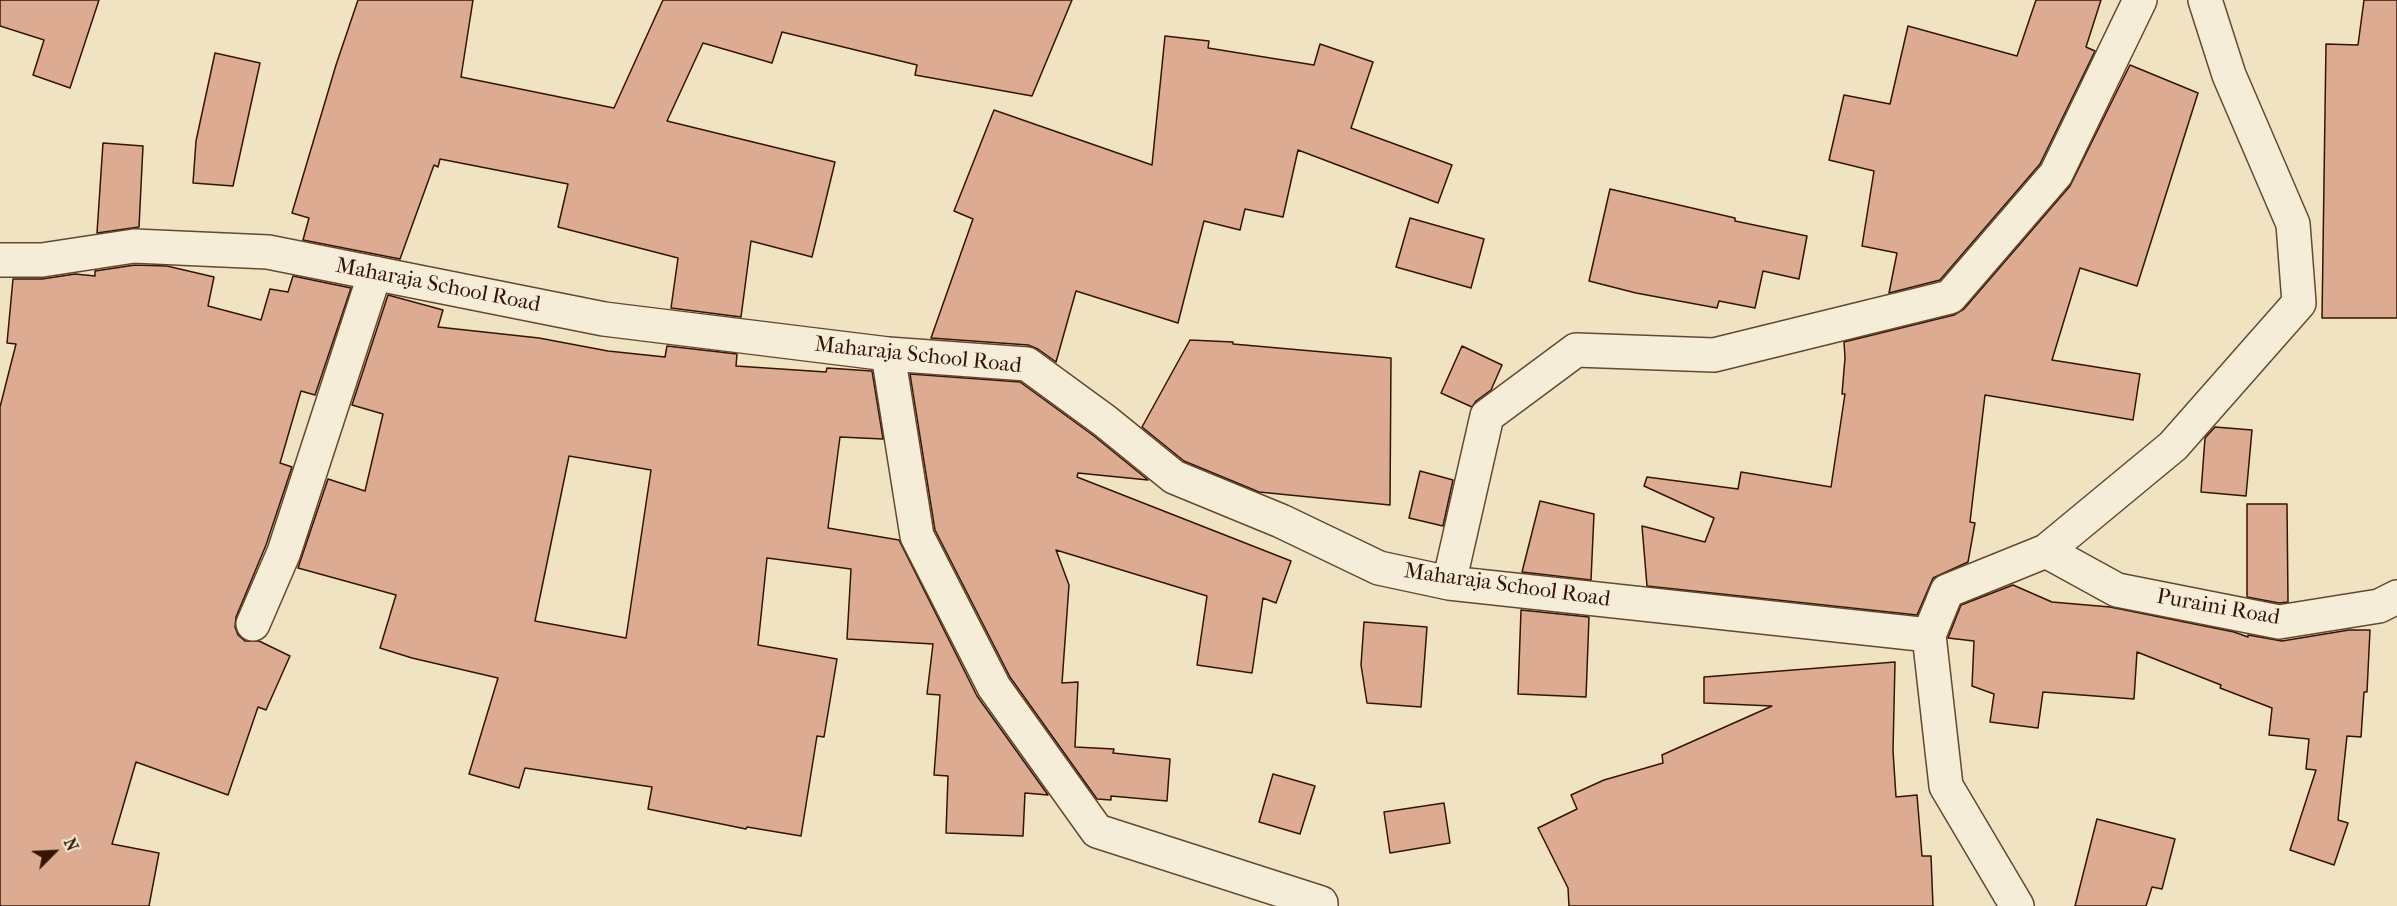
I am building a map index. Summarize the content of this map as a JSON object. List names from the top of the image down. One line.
{"streets":{"street":["Maharaja School Road","Puraini Road"]},"north":"top right"}
